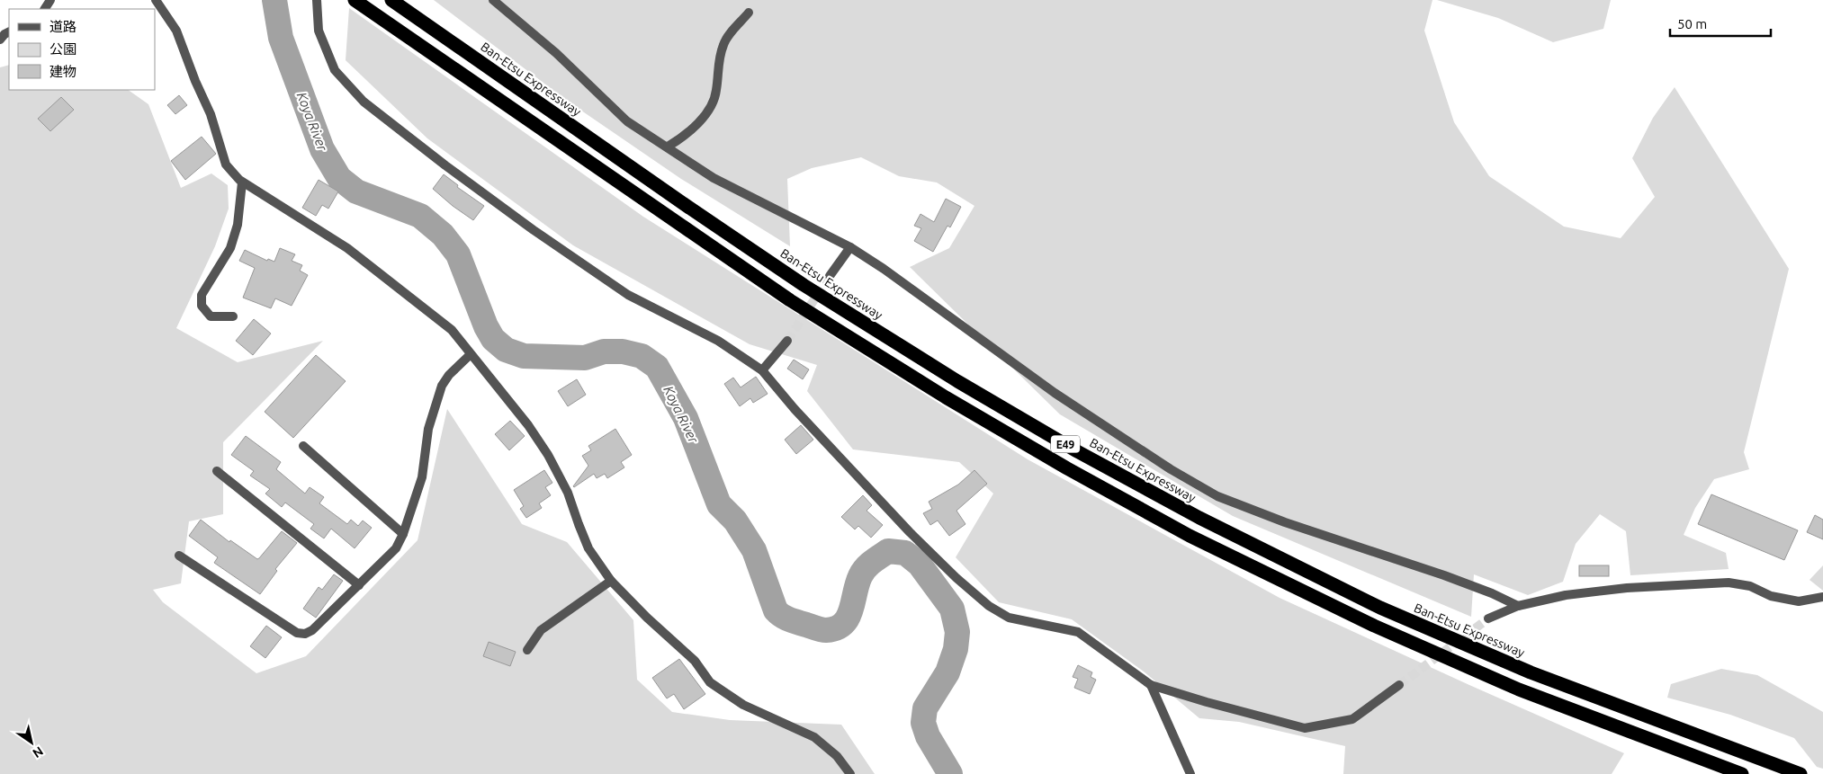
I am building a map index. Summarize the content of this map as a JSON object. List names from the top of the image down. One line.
{"streets":{"highway":["Ban-Etsu Expressway","E49"]},"water":["Koya River"],"legend":["道路","公園","建物"],"scale_bar":"50 m","north":"bottom right"}
